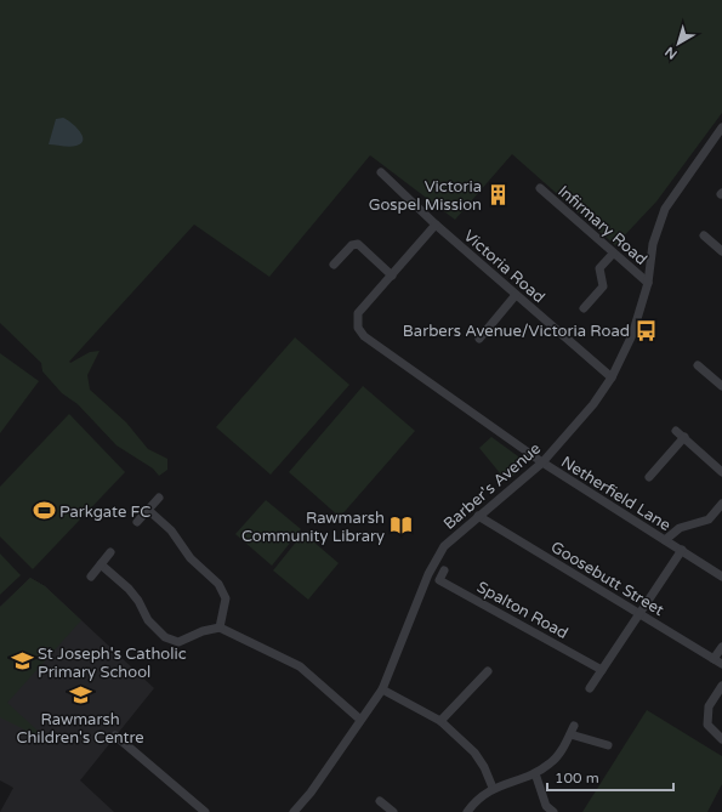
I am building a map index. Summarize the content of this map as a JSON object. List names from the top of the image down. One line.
{"streets":{"street":["Infirmary Road","Victoria Road","Barber's Avenue","Netherfield Lane","Goosebutt Street","Spalton Road"]},"crossings":[["Infirmary Road","Barber's Avenue"],["Victoria Road","Barber's Avenue"],["Barber's Avenue","Netherfield Lane"],["Barber's Avenue","Goosebutt Street"]],"places":{"building":["Victoria Gospel Mission"],"bus stop":["Barbers Avenue/Victoria Road"],"sports":["Parkgate FC"],"library":["Rawmarsh Community Library"],"school or university":["St Joseph's Catholic Primary School","Rawmarsh Children's Centre"]},"scale_bar":"100 m","north":"bottom left"}
